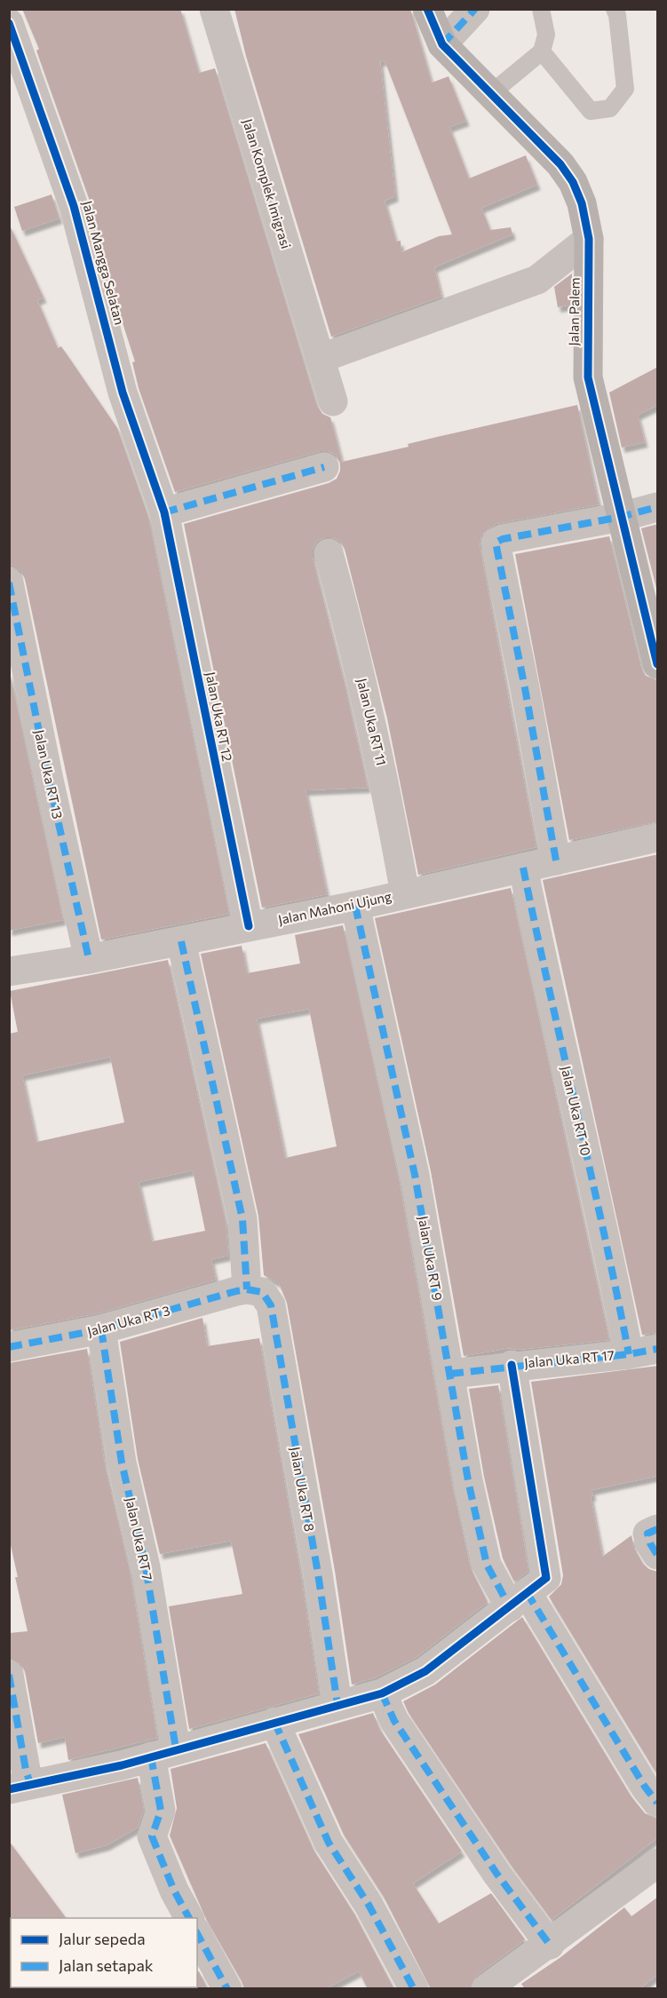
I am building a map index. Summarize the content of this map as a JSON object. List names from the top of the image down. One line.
{"streets":{"street":["Jalan Komplek Imigrasi","Jalan Mangga Selatan","Jalan Palem","Jalan Uka RT 12","Jalan Uka RT 11","Jalan Uka RT 13","Jalan Mahoni Ujung","Jalan Uka RT 10","Jalan Uka RT 9","Jalan Uka RT 3","Jalan Uka RT 17","Jalan Uka RT 8","Jalan Uka RT 7"]},"crossings":[["Jalan Mangga Selatan","Jalan Uka RT 12"],["Jalan Uka RT 12","Jalan Mahoni Ujung"],["Jalan Uka RT 11","Jalan Mahoni Ujung"],["Jalan Uka RT 13","Jalan Mahoni Ujung"],["Jalan Mahoni Ujung","Jalan Uka RT 10"],["Jalan Mahoni Ujung","Jalan Uka RT 9"],["Jalan Uka RT 10","Jalan Uka RT 17"],["Jalan Uka RT 9","Jalan Uka RT 17"],["Jalan Uka RT 3","Jalan Uka RT 8"],["Jalan Uka RT 3","Jalan Uka RT 7"]],"legend":["Jalur sepeda","Jalan setapak"]}
